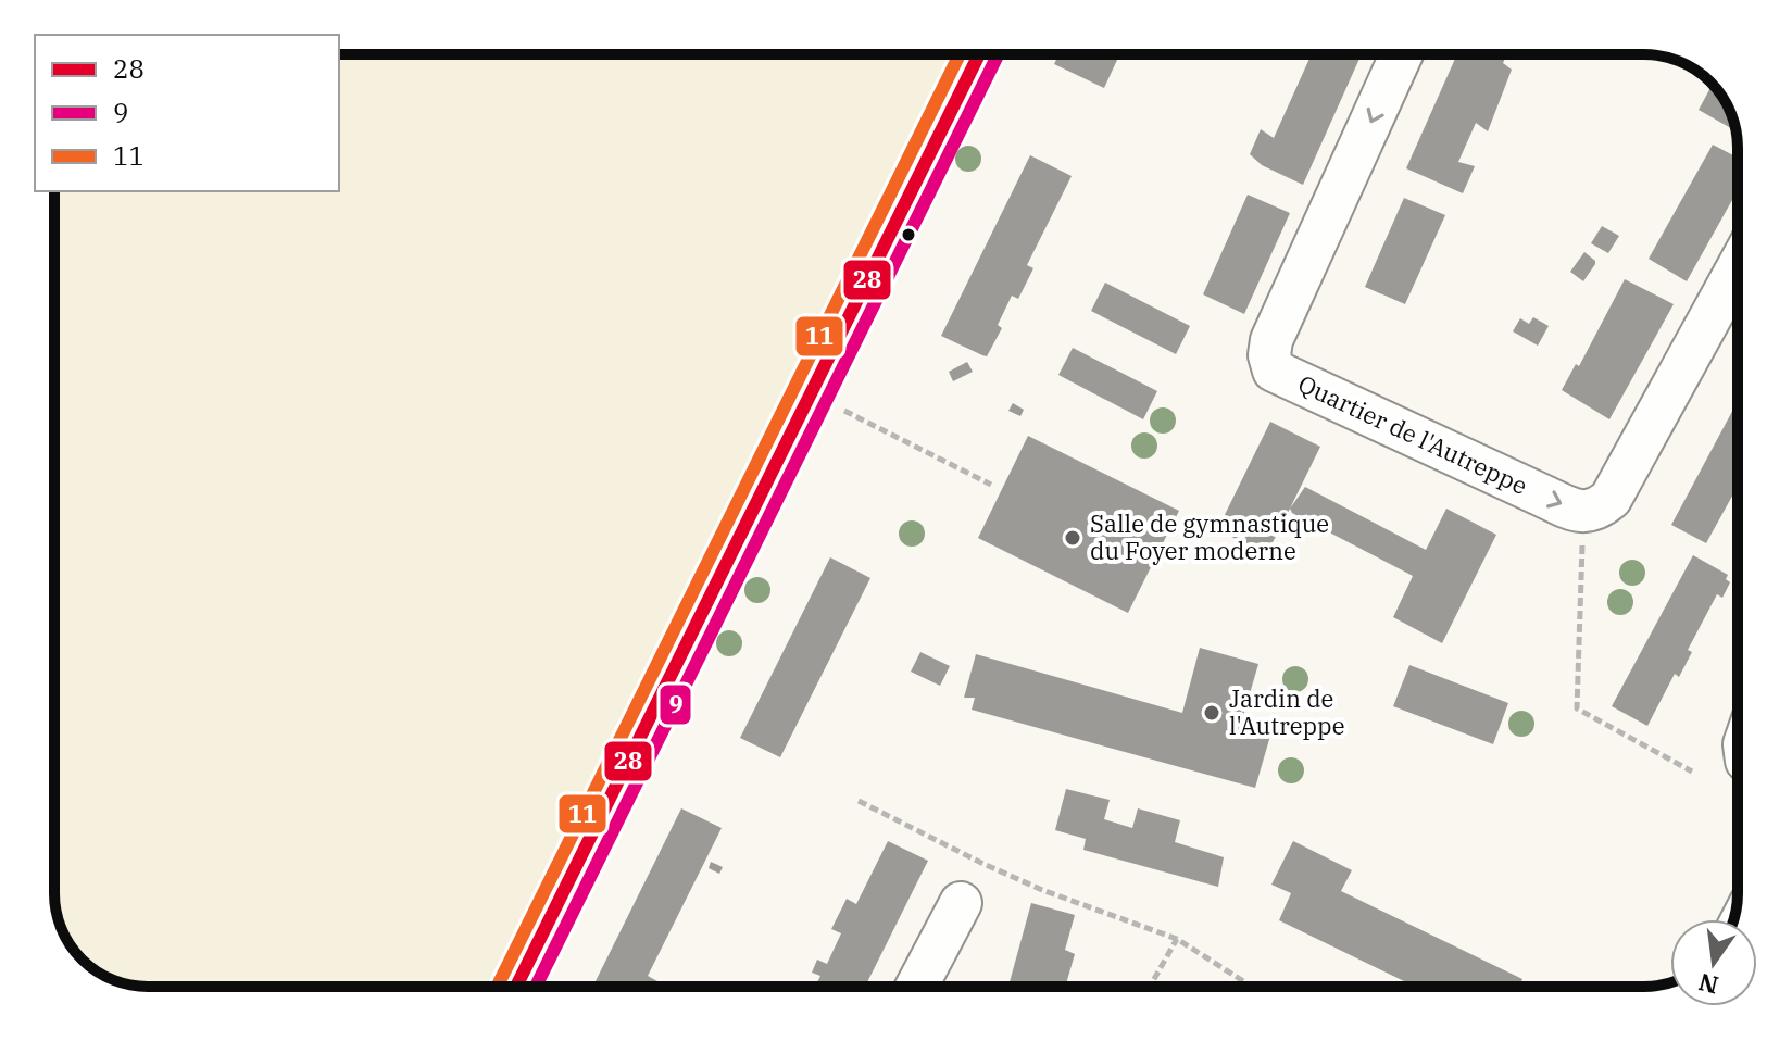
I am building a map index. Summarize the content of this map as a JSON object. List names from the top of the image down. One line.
{"streets":{"street":["Quartier de l'Autreppe"]},"places":["Salle de gymnastique du Foyer moderne","Jardin de l'Autreppe"],"lines":["transit line 28","transit line 9","transit line 11"],"legend":["28","9","11"],"north":"bottom"}
